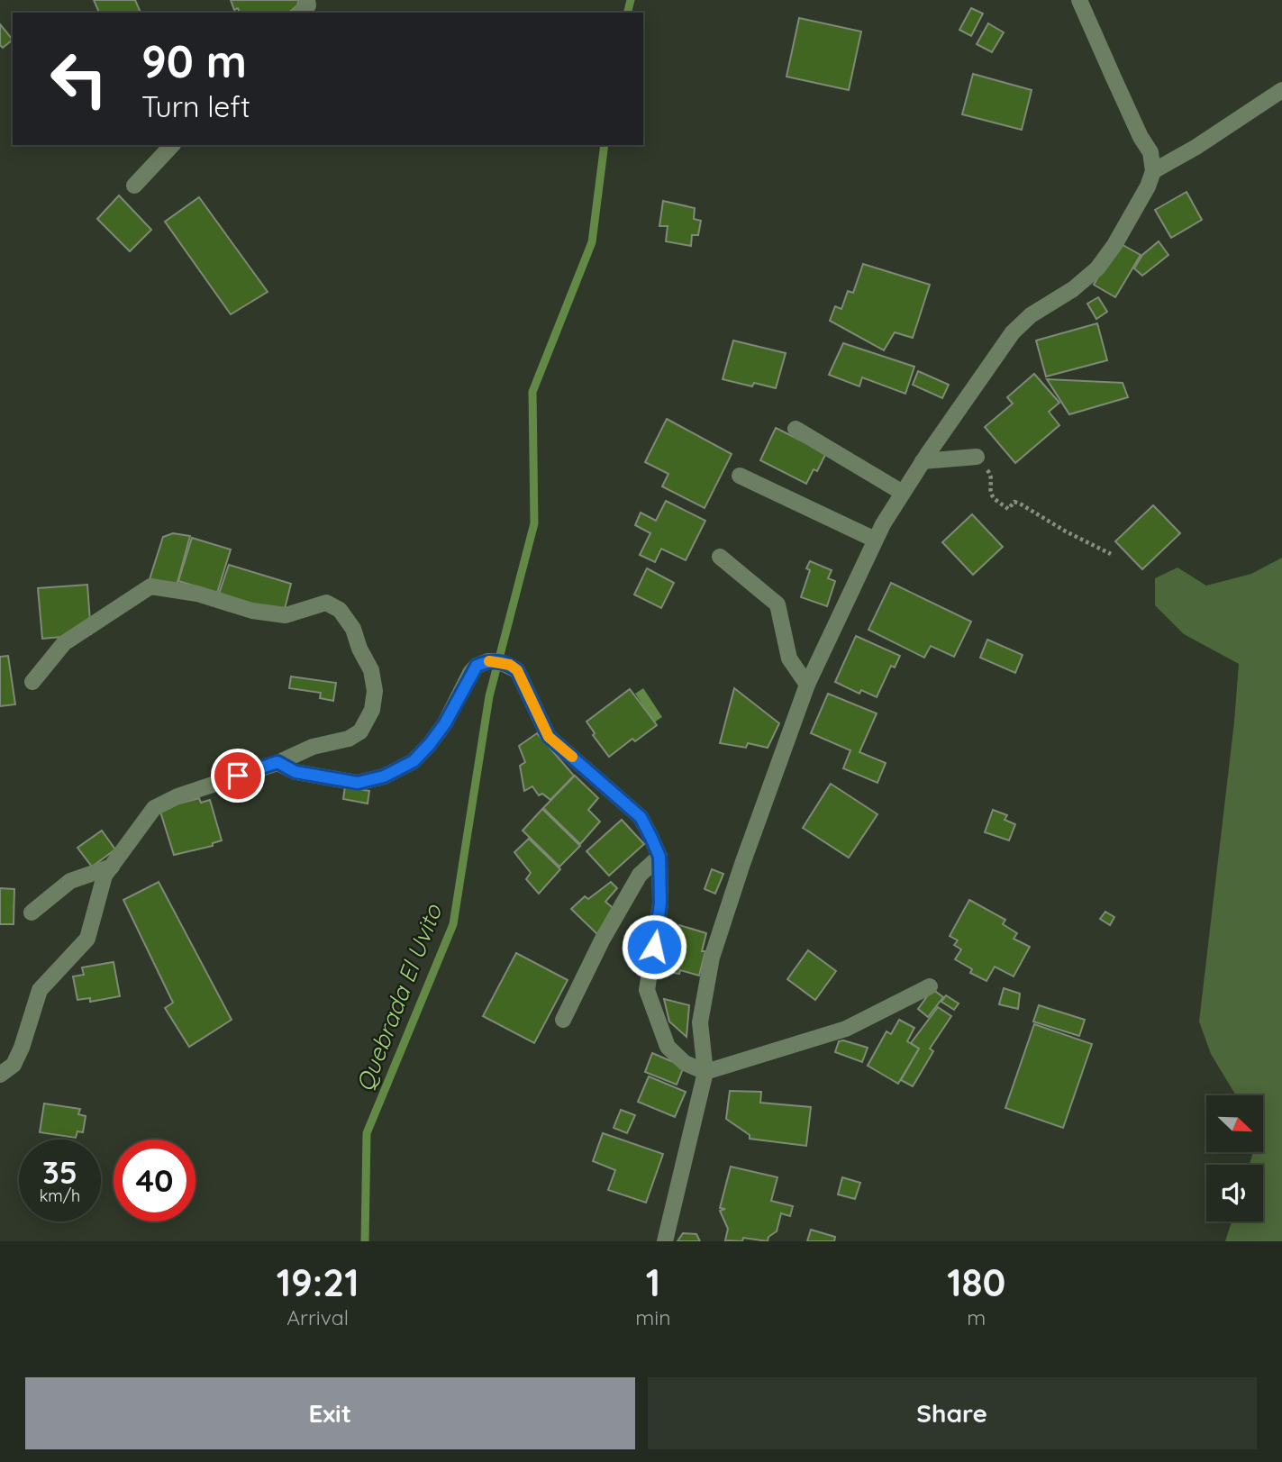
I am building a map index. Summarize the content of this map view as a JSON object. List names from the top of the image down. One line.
{"water":["Quebrada El Uvito"],"north":"bottom right","page":{"turn":["90 m","Turn left"],"speed":"35 km/h","limit":"40","eta":["19:21","Arrival","1","min","180","m"],"buttons":["Exit","Share"]}}
